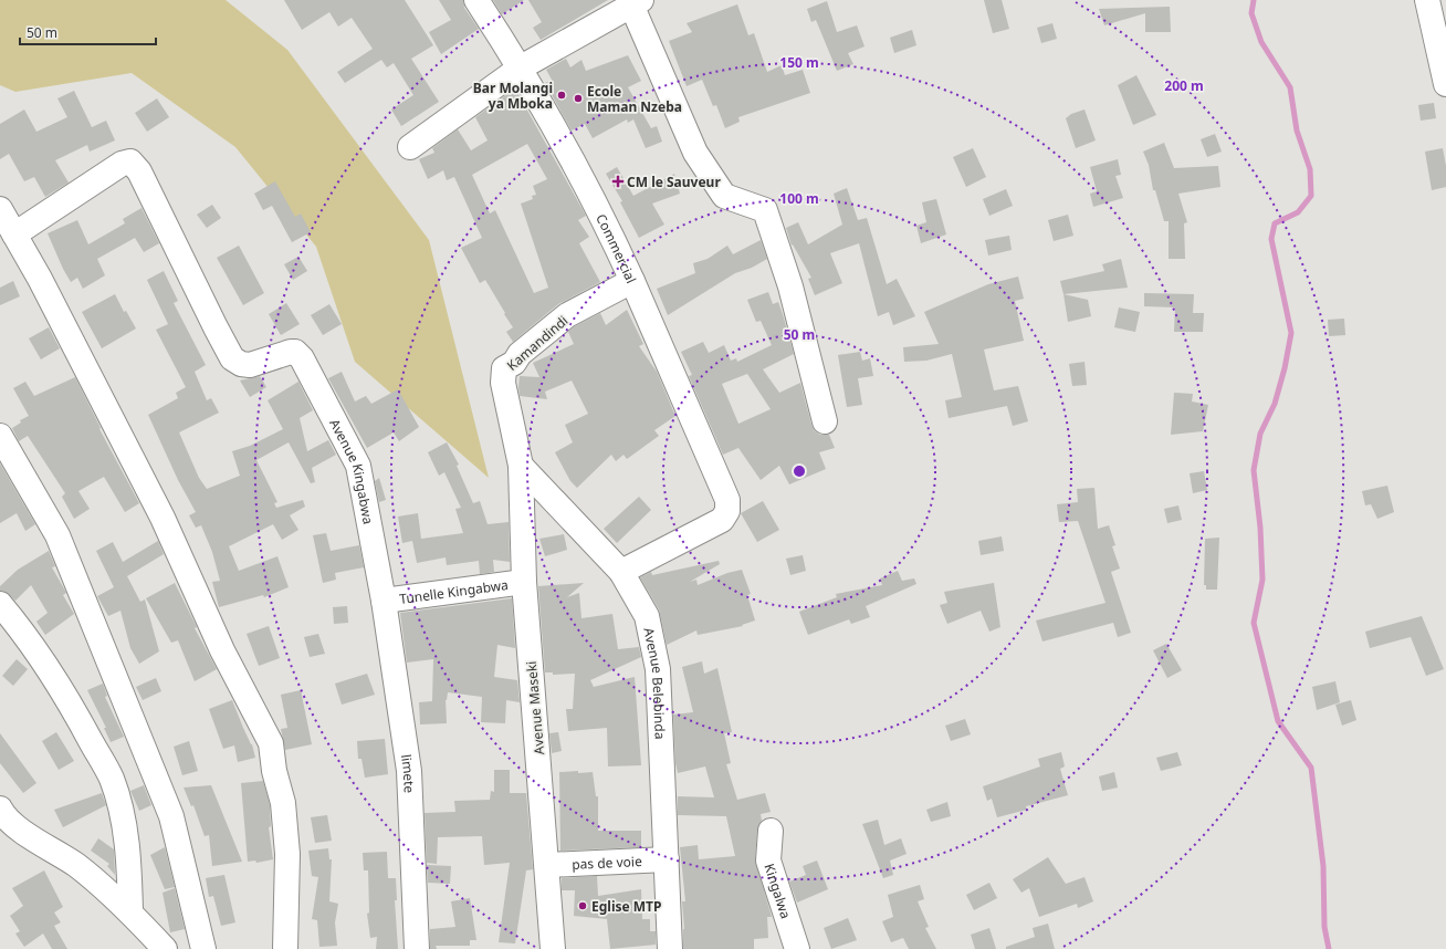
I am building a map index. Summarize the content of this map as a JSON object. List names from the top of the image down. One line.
{"streets":{"street":["Commercial","Kamandindi","Avenue Kingabwa","Tunelle Kingabwa","Avenue Belebinda","Avenue Maseki","limete","pas de voie","Kingalwa"]},"crossings":[["Commercial","Kamandindi"],["Commercial","Avenue Belebinda"],["Kamandindi","Avenue Belebinda"],["Kamandindi","Avenue Maseki"],["Avenue Kingabwa","Tunelle Kingabwa"],["Avenue Kingabwa","limete"],["Tunelle Kingabwa","Avenue Maseki"],["Tunelle Kingabwa","limete"],["Avenue Belebinda","Avenue Maseki"],["Avenue Belebinda","pas de voie"],["Avenue Maseki","pas de voie"]],"places":{"other":["Bar Molangi ya Mboka","Ecole Maman Nzeba","Eglise MTP"],"health":["CM le Sauveur"]},"scale_bar":"50 m","rings":["150 m","200 m","100 m","50 m"]}
